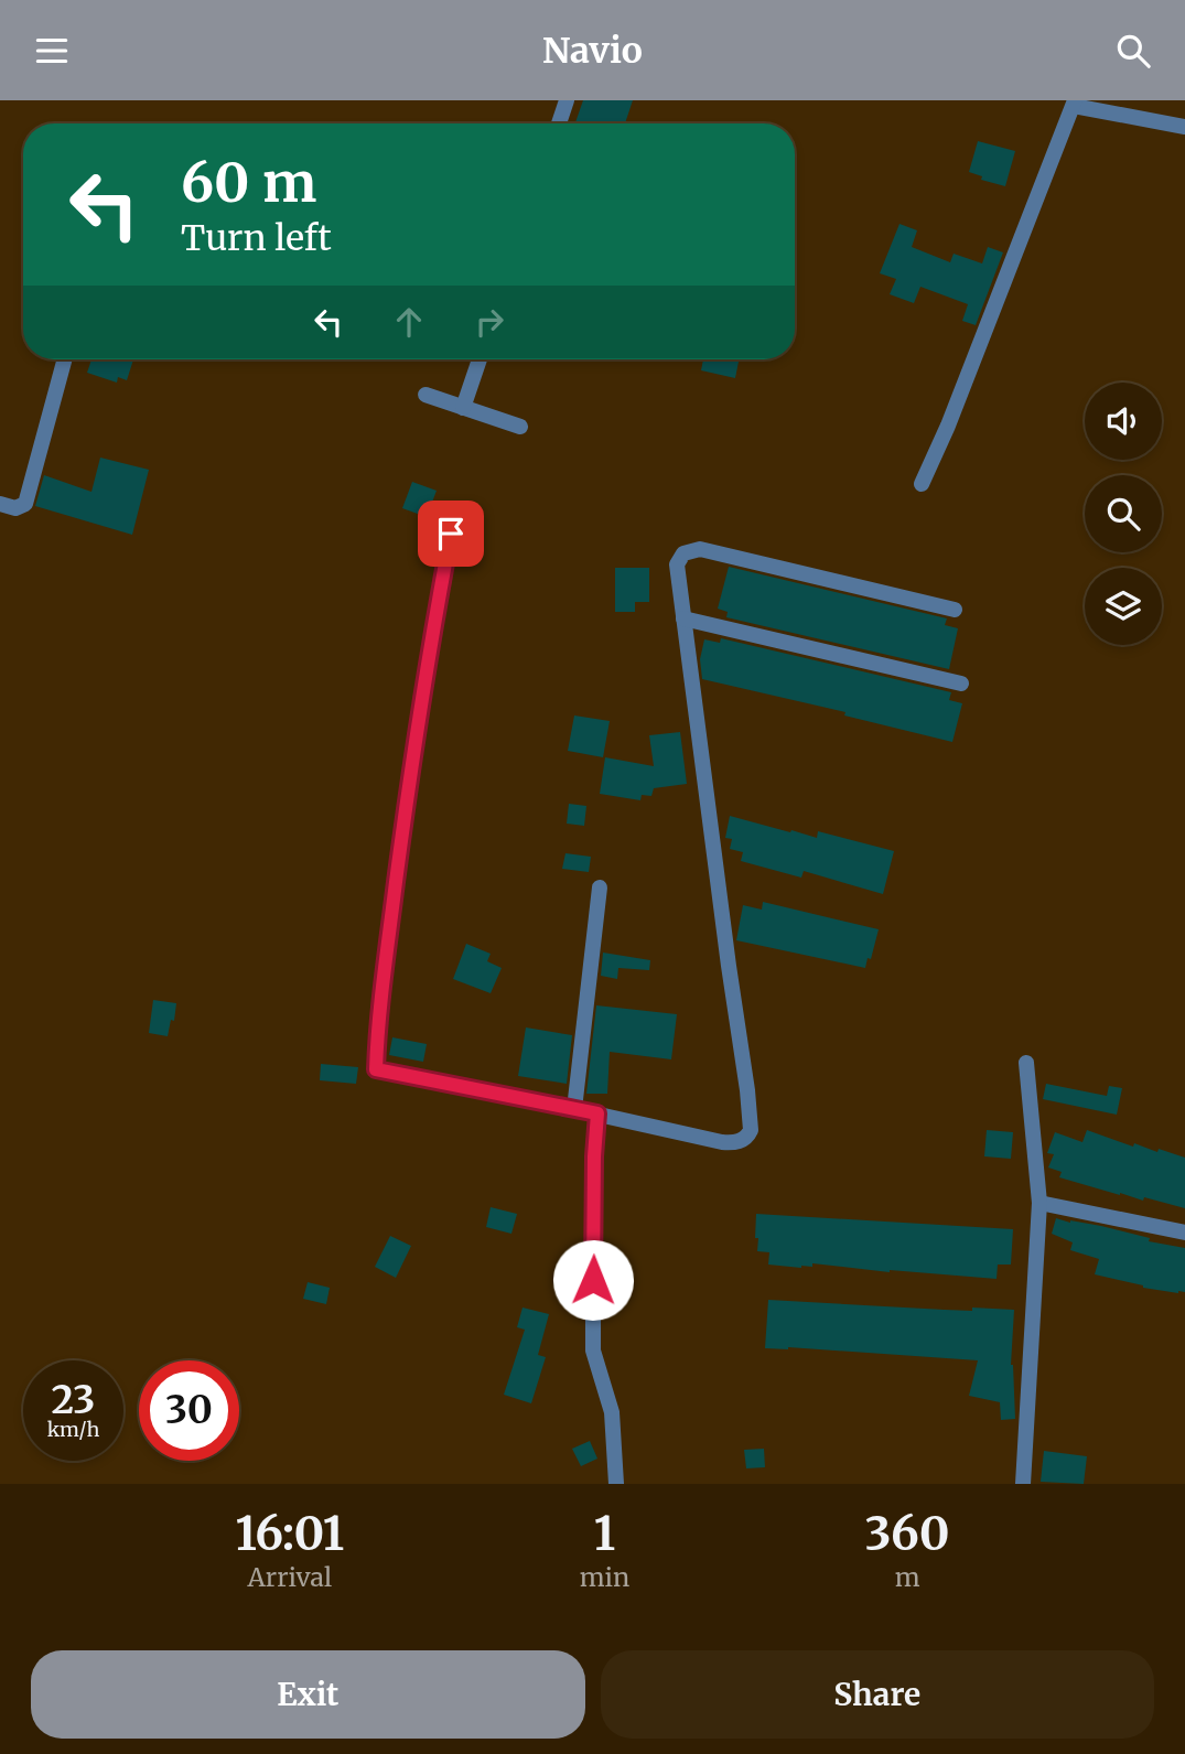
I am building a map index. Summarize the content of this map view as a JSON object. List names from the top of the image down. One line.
{"page":{"header":"Navio","turn":["60 m","Turn left"],"speed":"23 km/h","limit":"30","eta":["16:01","Arrival","1","min","360","m"],"buttons":["Exit","Share"]}}
